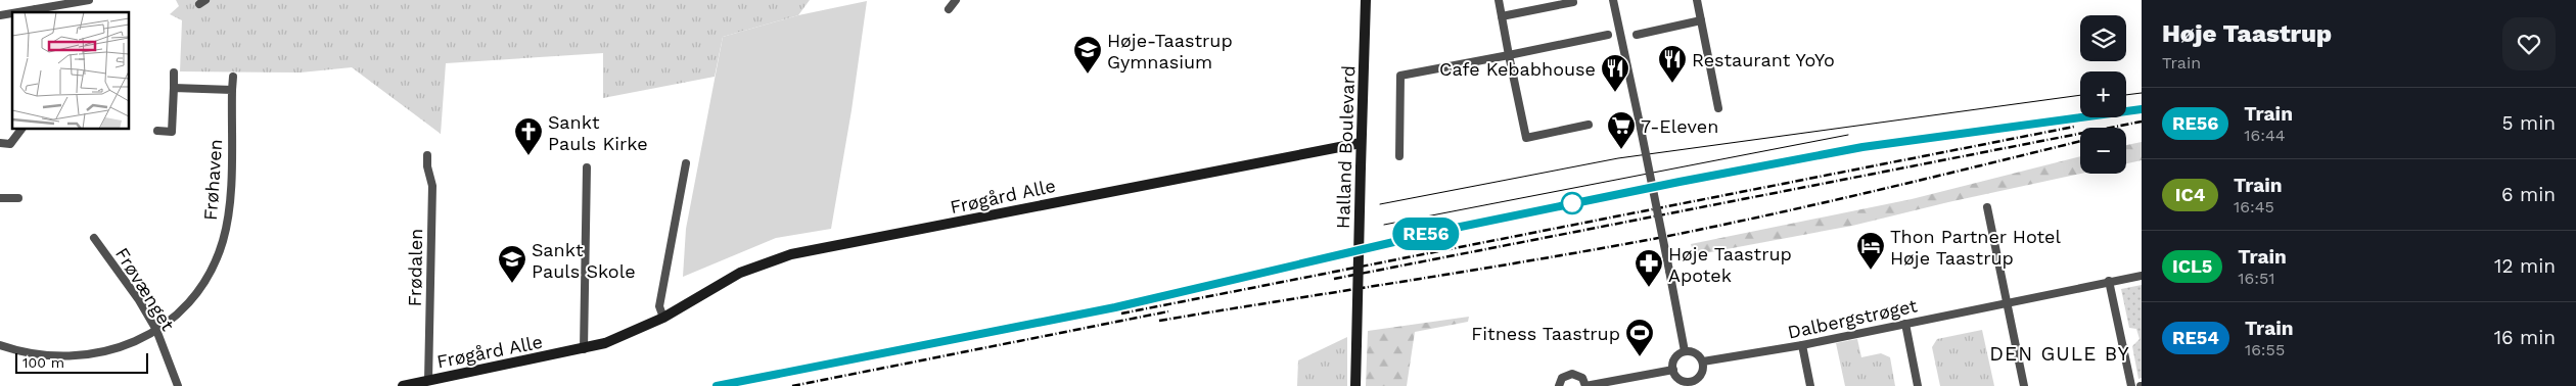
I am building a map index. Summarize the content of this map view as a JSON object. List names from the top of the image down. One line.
{"streets":{"street":["Halland Boulevard","Frøhaven","Frøgård Alle","Frødalen","Frøvænget","Dalbergstrøget"]},"crossings":[["Halland Boulevard","Frøgård Alle"],["Frøhaven","Frøvænget"],["Frøgård Alle","Frødalen"]],"districts":["DEN GULE BY"],"places":{"school or university":["Høje-Taastrup Gymnasium","Sankt Pauls Skole"],"restaurant":["Restaurant YoYo","Cafe Kebabhouse"],"supermarket":["7-Eleven"],"church":["Sankt Pauls Kirke"],"hotel":["Thon Partner Hotel Høje Taastrup"],"pharmacy":["Høje Taastrup Apotek"],"sports":["Fitness Taastrup"]},"scale_bar":"100 m","page":{"on_map":"RE56","heading":["Høje Taastrup","Train"],"map_buttons":["+","−"],"list":[{"mark":"RE56","name":"Train","note":"16:44","value":"5 min"},{"mark":"IC4","name":"Train","note":"16:45","value":"6 min"},{"mark":"ICL5","name":"Train","note":"16:51","value":"12 min"},{"mark":"RE54","name":"Train","note":"16:55","value":"16 min"}],"scale":"100 m"}}
